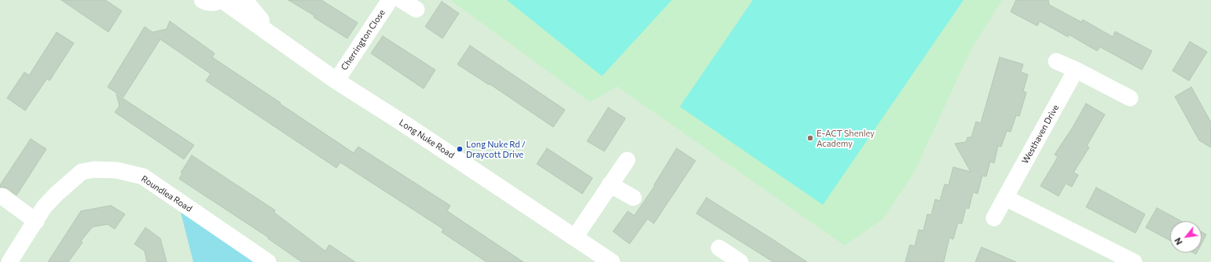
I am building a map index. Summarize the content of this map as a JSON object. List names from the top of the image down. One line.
{"streets":{"street":["Cherrington Close","Westhaven Drive","Long Nuke Road","Roundlea Road"]},"crossings":[["Cherrington Close","Long Nuke Road"]],"places":["E-ACT Shenley Academy","Long Nuke Rd / Draycott Drive"],"north":"bottom left"}
